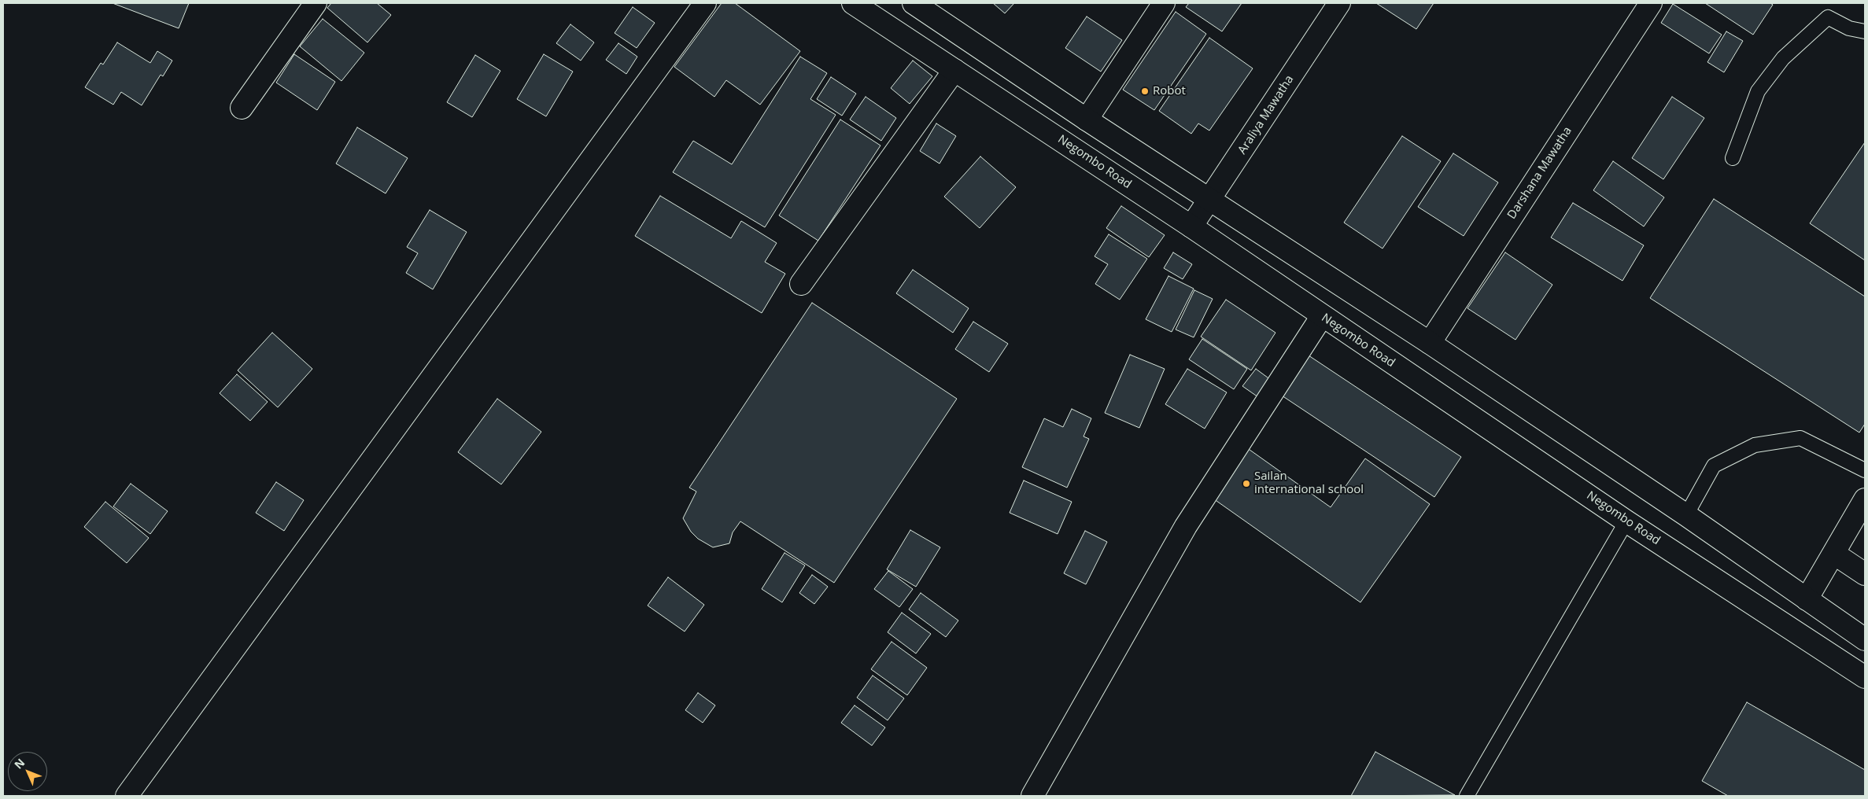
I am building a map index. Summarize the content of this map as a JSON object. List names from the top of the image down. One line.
{"streets":{"main road":["Araliya Mawatha","Negombo Road","Darshana Mawatha"]},"crossings":[["Araliya Mawatha","Negombo Road"]],"places":["Robot","Sailan international school"],"north":"top left"}
